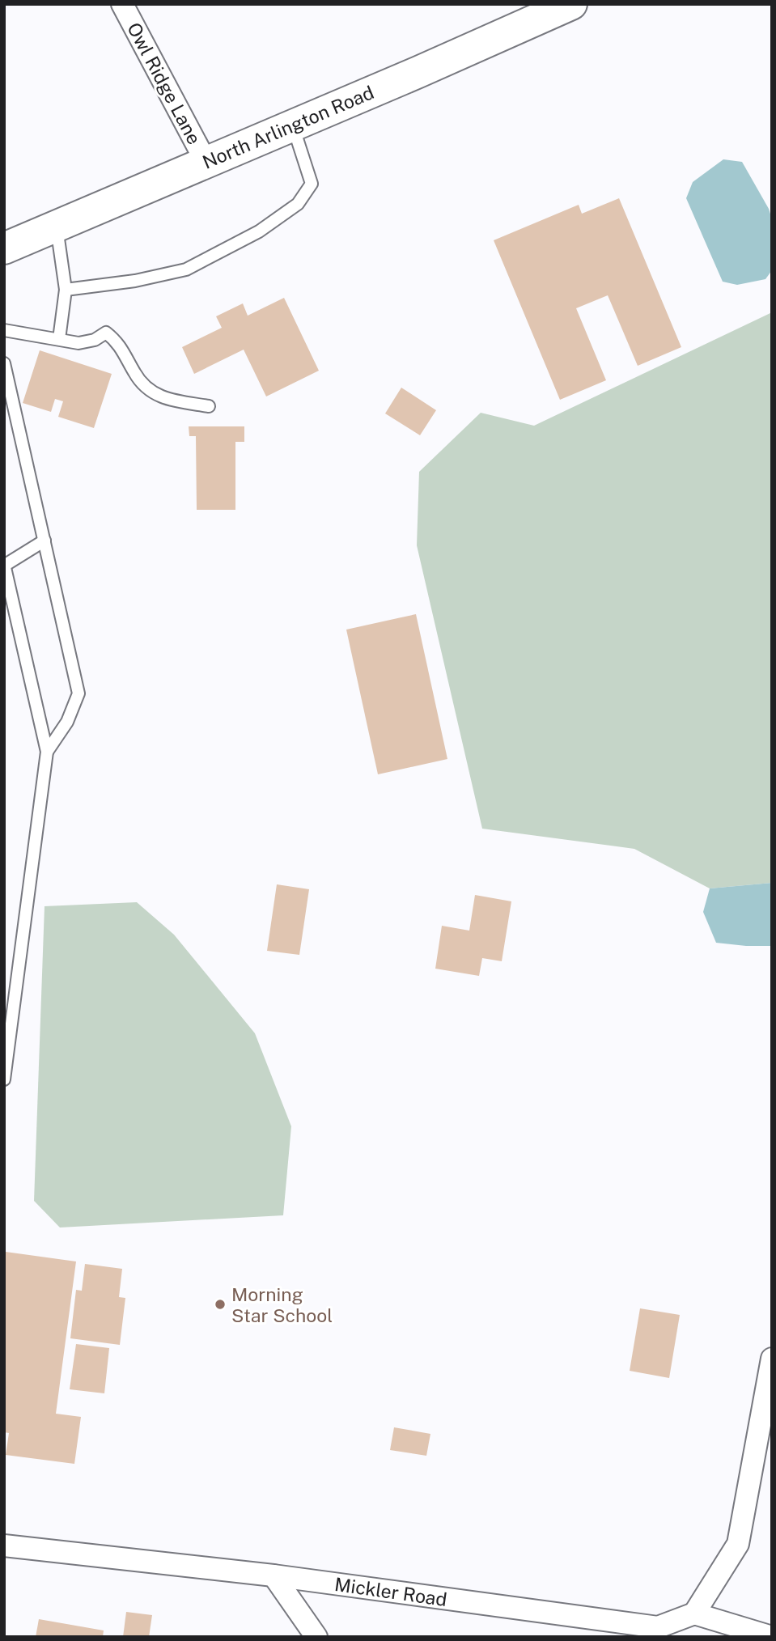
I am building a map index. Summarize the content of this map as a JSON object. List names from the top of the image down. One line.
{"streets":{"main road":["North Arlington Road"],"street":["Owl Ridge Lane","Mickler Road"]},"crossings":[["Owl Ridge Lane","North Arlington Road"]],"places":["Morning Star School"]}
